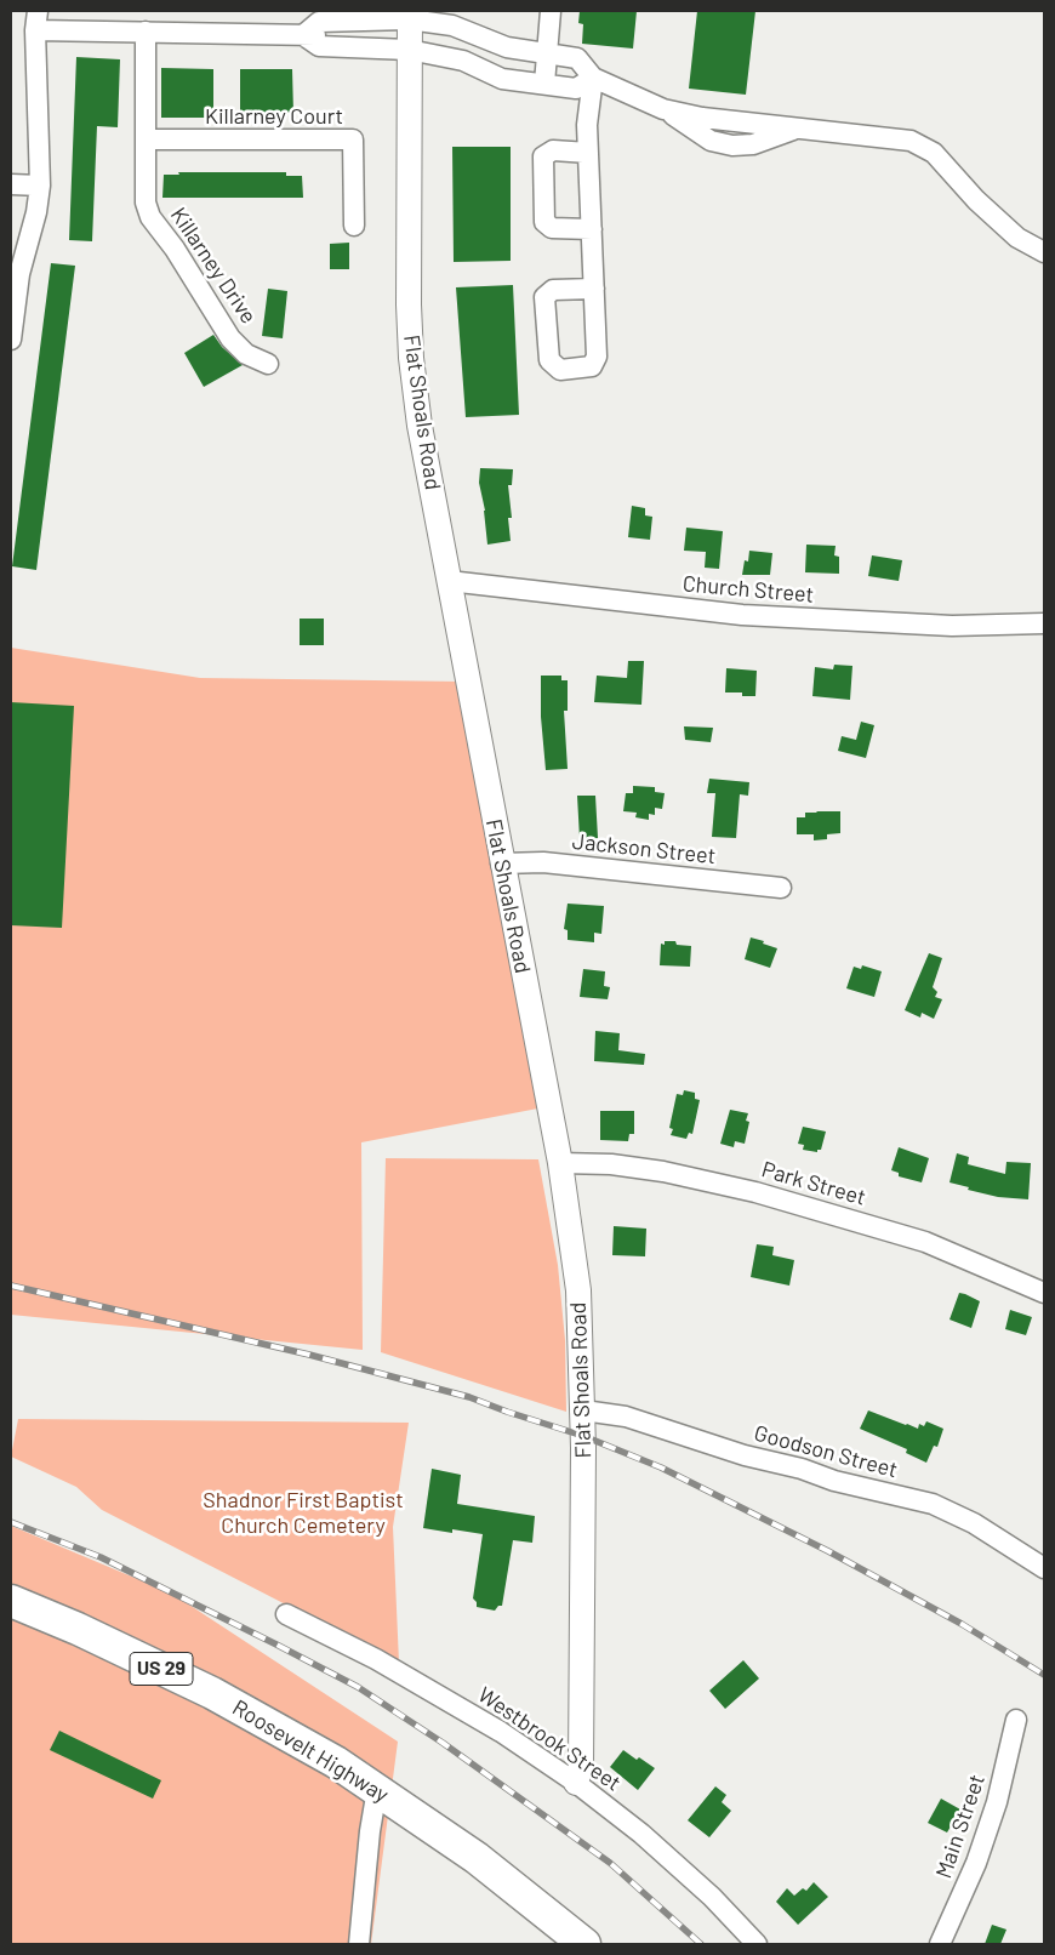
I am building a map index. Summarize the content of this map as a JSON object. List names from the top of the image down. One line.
{"streets":{"main road":["US 29","Roosevelt Highway"],"street":["Killarney Court","Killarney Drive","Flat Shoals Road","Church Street","Jackson Street","Park Street","Goodson Street","Westbrook Street","Main Street"]},"crossings":[["Killarney Court","Killarney Drive"],["Flat Shoals Road","Church Street"],["Flat Shoals Road","Jackson Street"],["Flat Shoals Road","Park Street"],["Flat Shoals Road","Goodson Street"],["Flat Shoals Road","Westbrook Street"]],"parks":["Shadnor First Baptist Church Cemetery"]}
